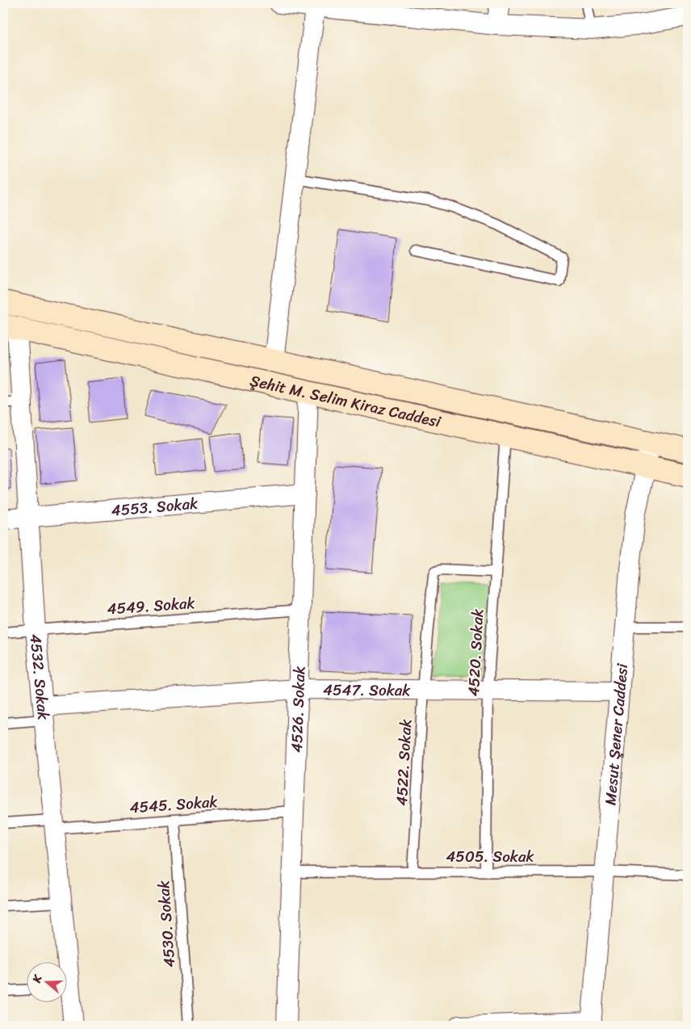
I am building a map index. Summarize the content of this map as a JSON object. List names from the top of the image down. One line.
{"streets":{"street":["Şehit M. Selim Kiraz Caddesi","4553. Sokak","4532. Sokak","4547. Sokak","4526. Sokak","Mesut Şener Caddesi"],"lane":["4549. Sokak","4520. Sokak","4522. Sokak","4545. Sokak","4505. Sokak","4530. Sokak"]},"crossings":[["Şehit M. Selim Kiraz Caddesi","4520. Sokak"],["Şehit M. Selim Kiraz Caddesi","4532. Sokak"],["Şehit M. Selim Kiraz Caddesi","4526. Sokak"],["Şehit M. Selim Kiraz Caddesi","Mesut Şener Caddesi"],["4553. Sokak","4532. Sokak"],["4553. Sokak","4526. Sokak"],["4549. Sokak","4532. Sokak"],["4549. Sokak","4526. Sokak"],["4520. Sokak","4547. Sokak"],["4520. Sokak","4522. Sokak"],["4520. Sokak","4505. Sokak"],["4532. Sokak","4547. Sokak"],["4532. Sokak","4545. Sokak"],["4547. Sokak","4526. Sokak"],["4547. Sokak","Mesut Şener Caddesi"],["4547. Sokak","4522. Sokak"],["4526. Sokak","4545. Sokak"],["4526. Sokak","4505. Sokak"],["Mesut Şener Caddesi","4505. Sokak"],["4522. Sokak","4505. Sokak"],["4545. Sokak","4530. Sokak"]],"north":"left"}
